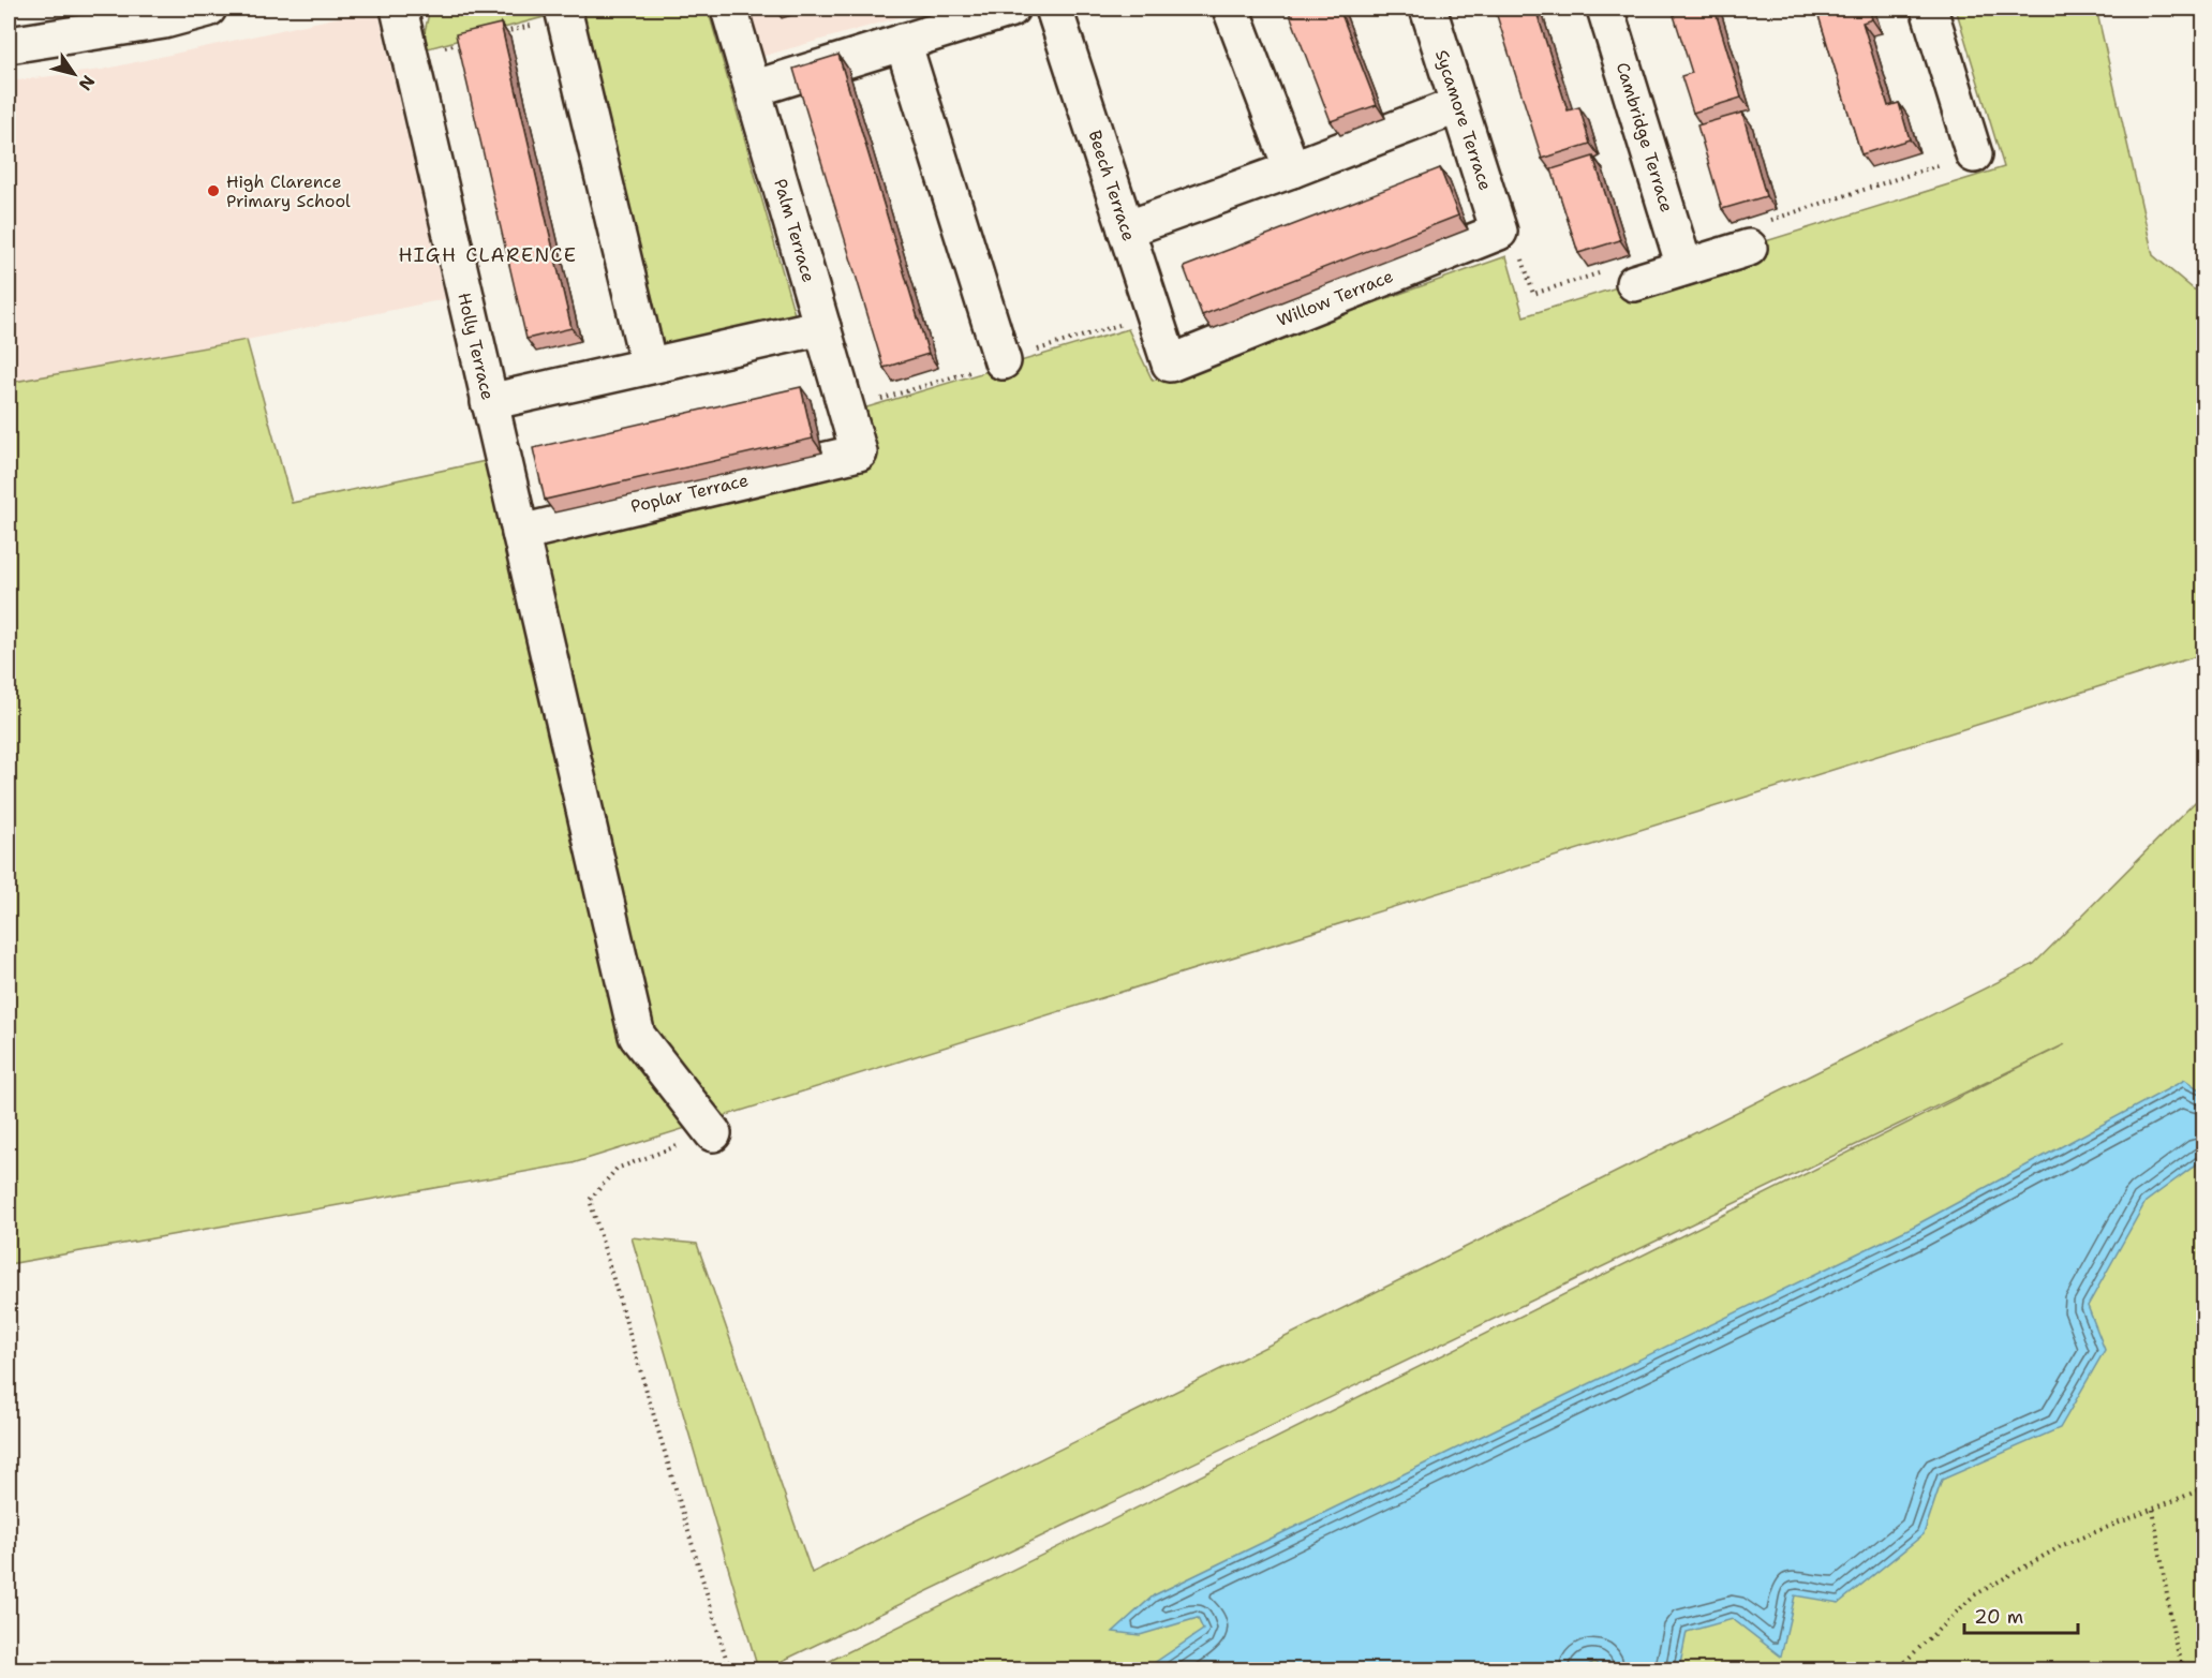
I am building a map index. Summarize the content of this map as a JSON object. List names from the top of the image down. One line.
{"streets":{"street":["Sycamore Terrace","Cambridge Terrace","Beech Terrace","Palm Terrace","Willow Terrace","Holly Terrace","Poplar Terrace"]},"crossings":[["Sycamore Terrace","Willow Terrace"],["Beech Terrace","Willow Terrace"],["Palm Terrace","Poplar Terrace"],["Holly Terrace","Poplar Terrace"]],"districts":["HIGH CLARENCE"],"places":["High Clarence Primary School"],"scale_bar":"20 m","north":"bottom right"}
